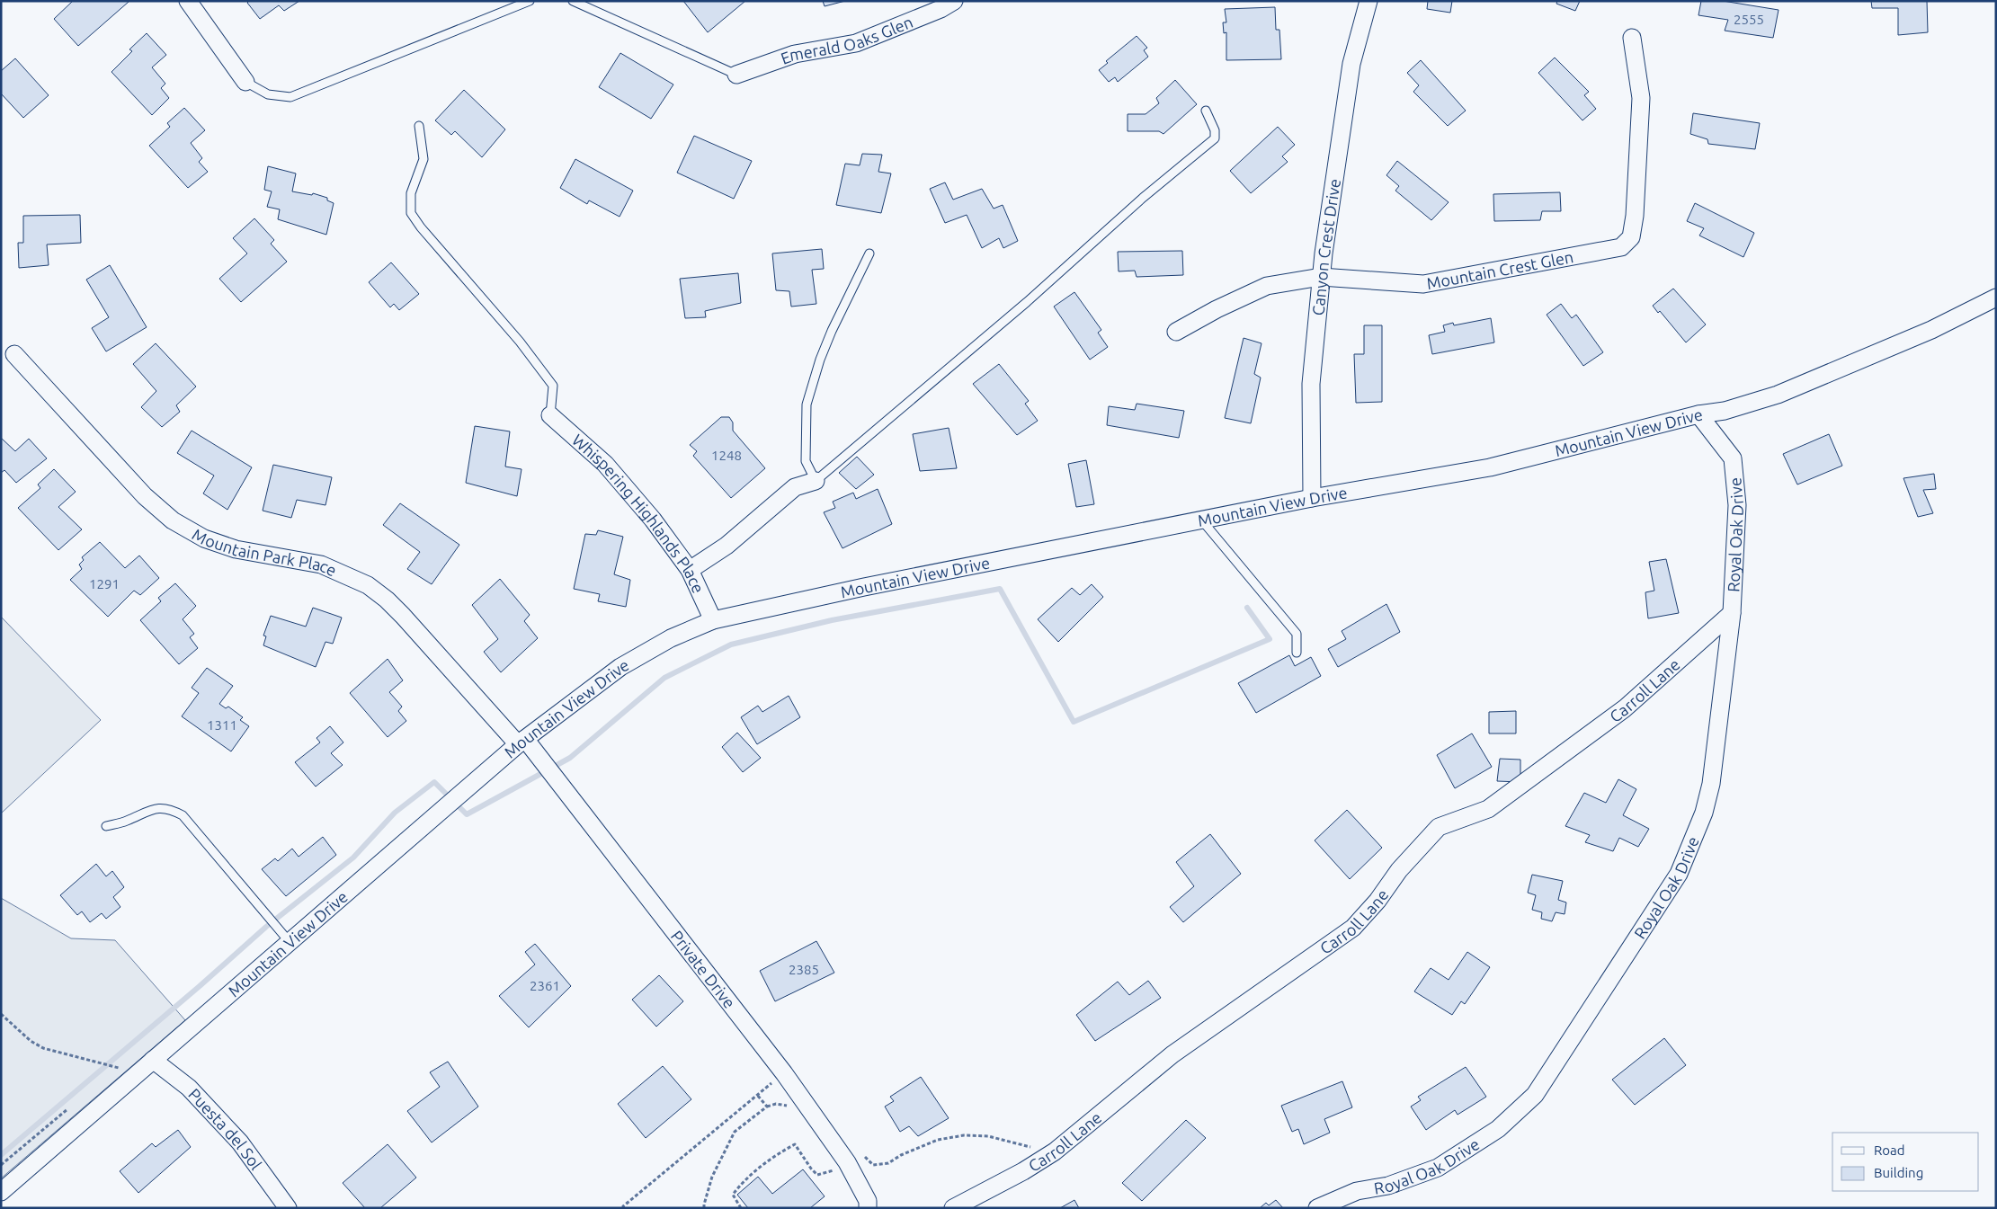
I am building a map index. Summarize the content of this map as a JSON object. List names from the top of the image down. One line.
{"streets":{"street":["Emerald Oaks Glen","Canyon Crest Drive","Mountain Crest Glen","Mountain View Drive","Whispering Highlands Place","Royal Oak Drive","Mountain Park Place","Carroll Lane","Private Drive","Puesta del Sol"]},"crossings":[["Canyon Crest Drive","Mountain Crest Glen"],["Canyon Crest Drive","Mountain View Drive"],["Mountain View Drive","Whispering Highlands Place"],["Mountain View Drive","Royal Oak Drive"],["Mountain View Drive","Mountain Park Place"],["Mountain View Drive","Private Drive"],["Mountain View Drive","Puesta del Sol"],["Royal Oak Drive","Carroll Lane"],["Mountain Park Place","Private Drive"]],"house_numbers":["2555","1248","1291","1311","2385","2361"],"legend":["Road","Building"]}
